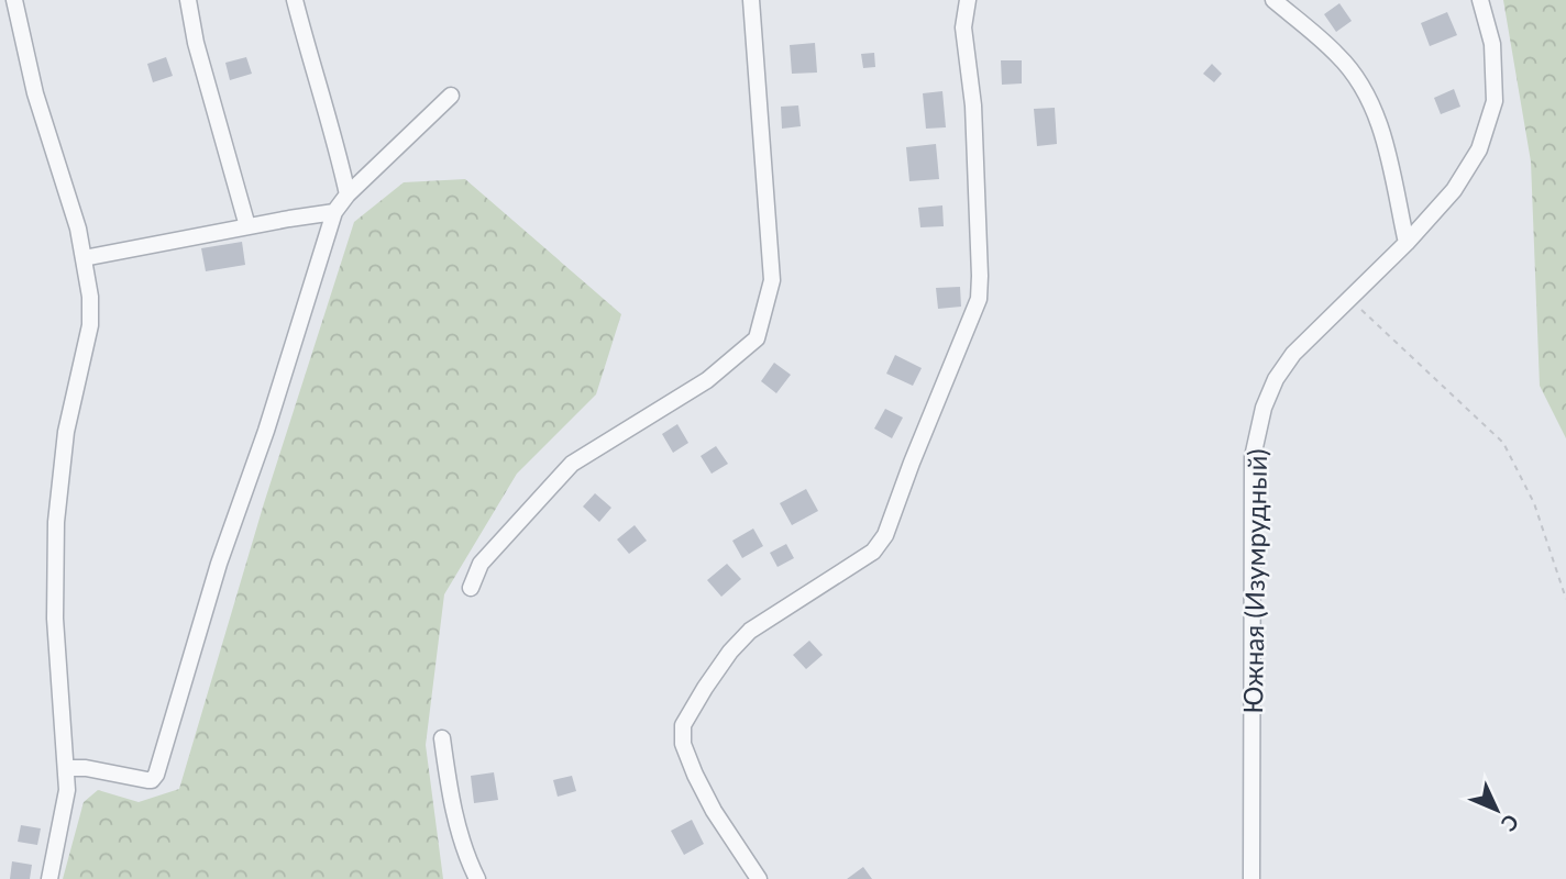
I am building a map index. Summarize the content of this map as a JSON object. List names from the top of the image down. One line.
{"streets":{"street":["Южная (Изумрудный)"]},"north":"bottom right"}
